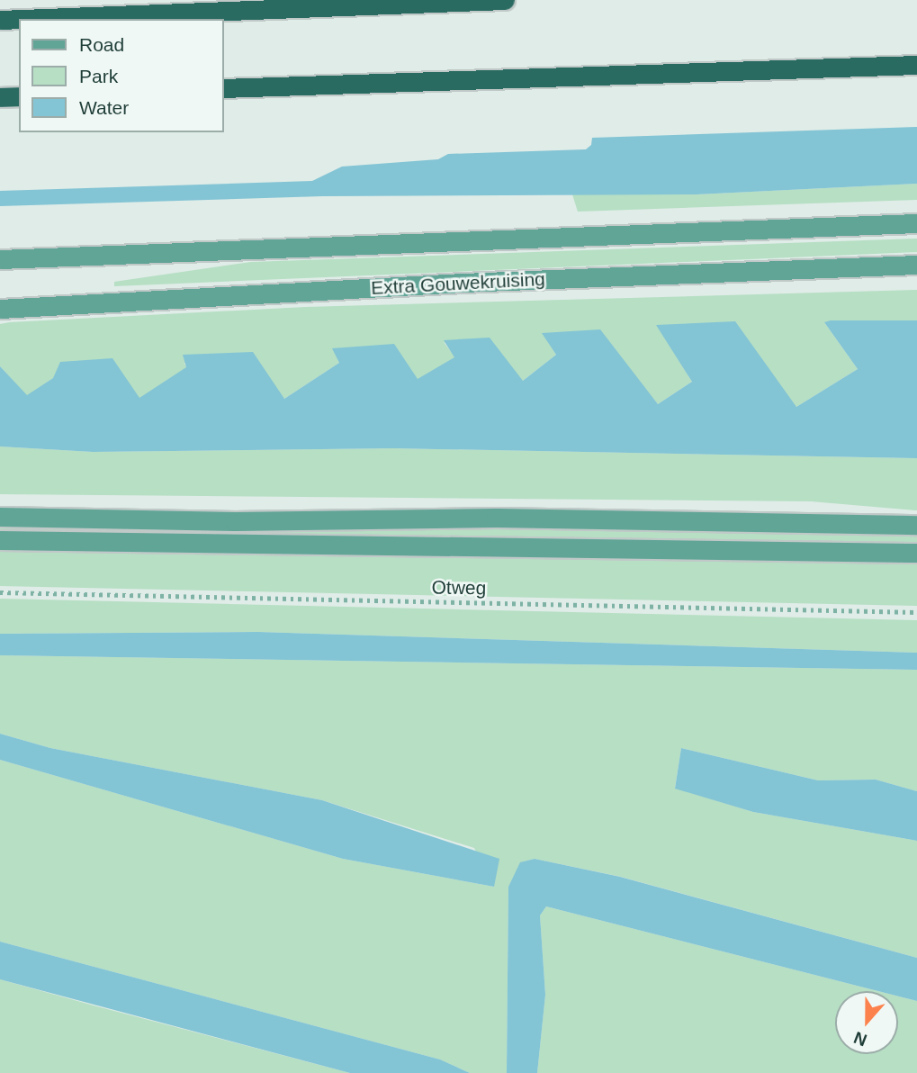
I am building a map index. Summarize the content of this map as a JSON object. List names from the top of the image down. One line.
{"streets":{"main road":["Extra Gouwekruising"],"path":["Otweg"]},"legend":["Road","Park","Water"],"north":"bottom"}
